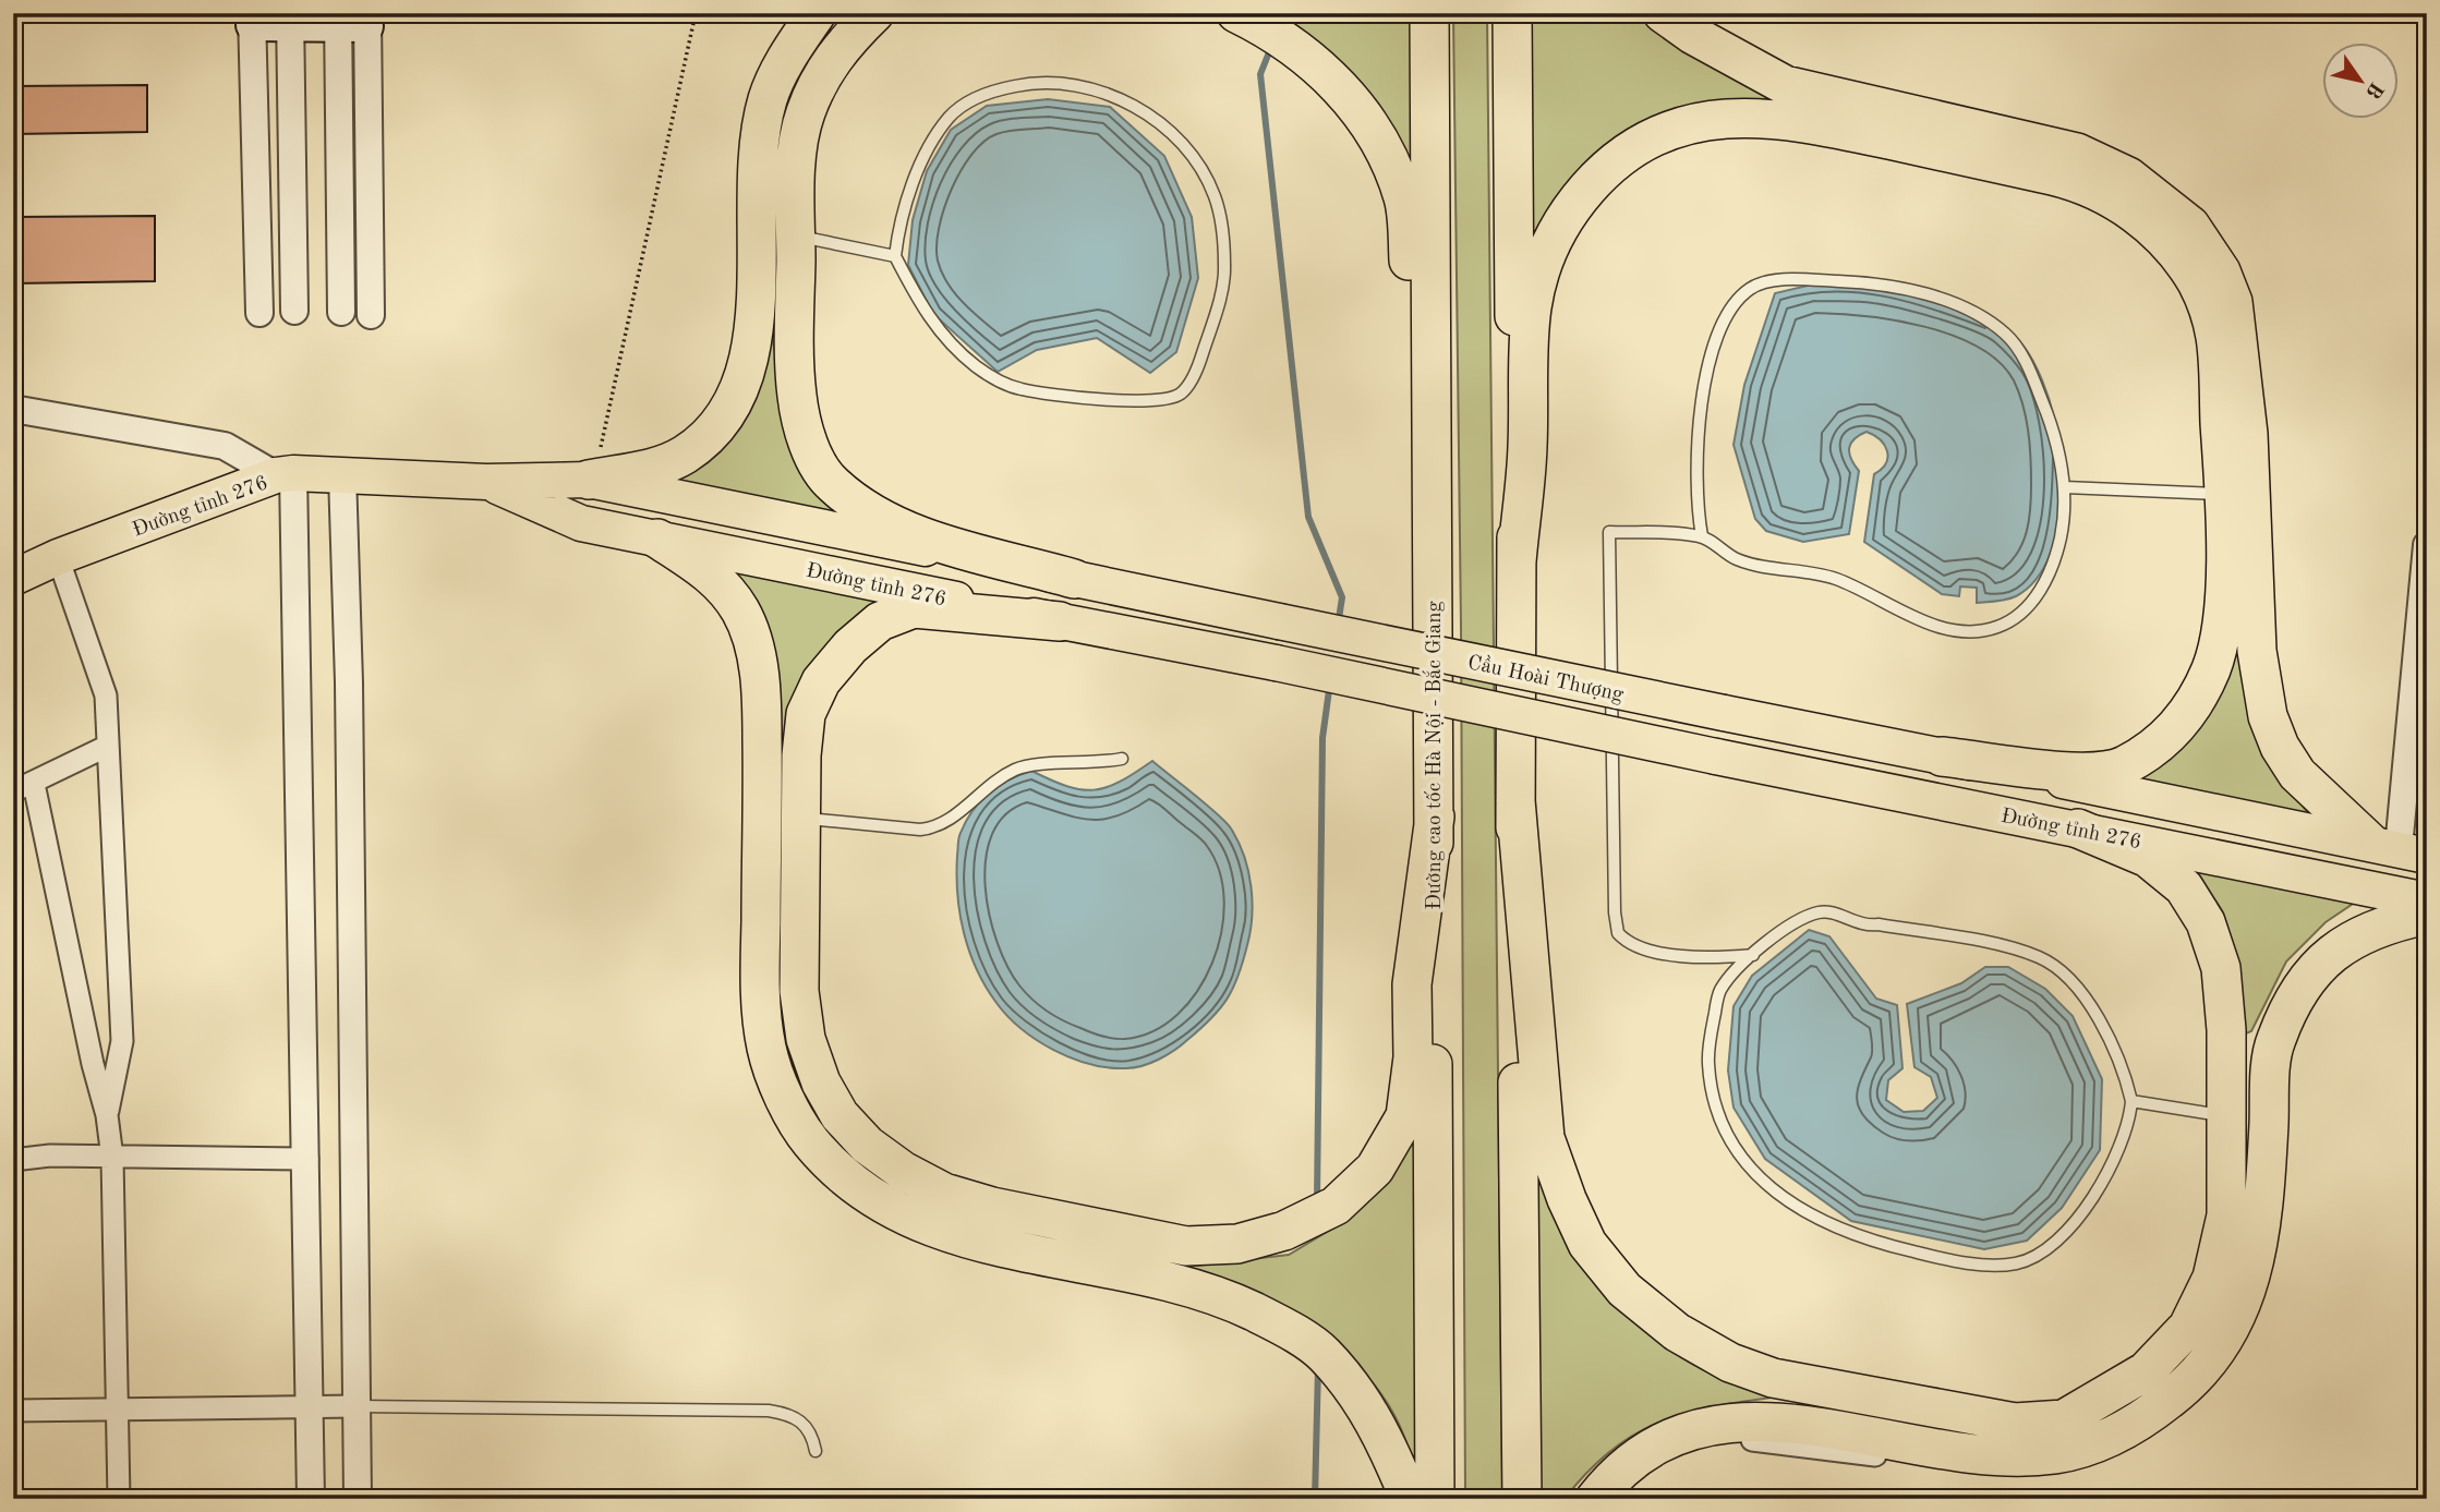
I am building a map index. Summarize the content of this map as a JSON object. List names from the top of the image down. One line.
{"streets":{"highway":["Đường cao tốc Hà Nội - Bắc Giang"],"main road":["Đường tỉnh 276","Cầu Hoài Thượng"]},"crossings":[["Đường tỉnh 276","Cầu Hoài Thượng"]],"north":"bottom right"}
